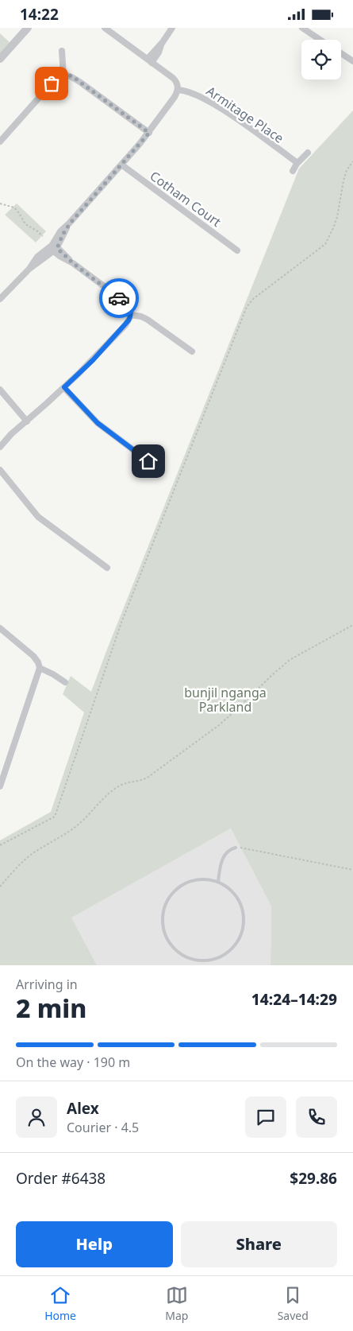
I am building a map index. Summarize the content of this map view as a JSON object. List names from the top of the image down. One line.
{"streets":{"street":["Armitage Place","Cotham Court"]},"parks":["bunjil nganga Parkland"],"page":{"status":"14:22","heading":["2 min","Arriving in","14:24–14:29"],"panel":["Alex","Courier · 4.5","Order #6438","$29.86"],"bar":"On the way · 190 m","buttons":["Help","Share"],"tabs":["Home","Map","Saved"]}}
